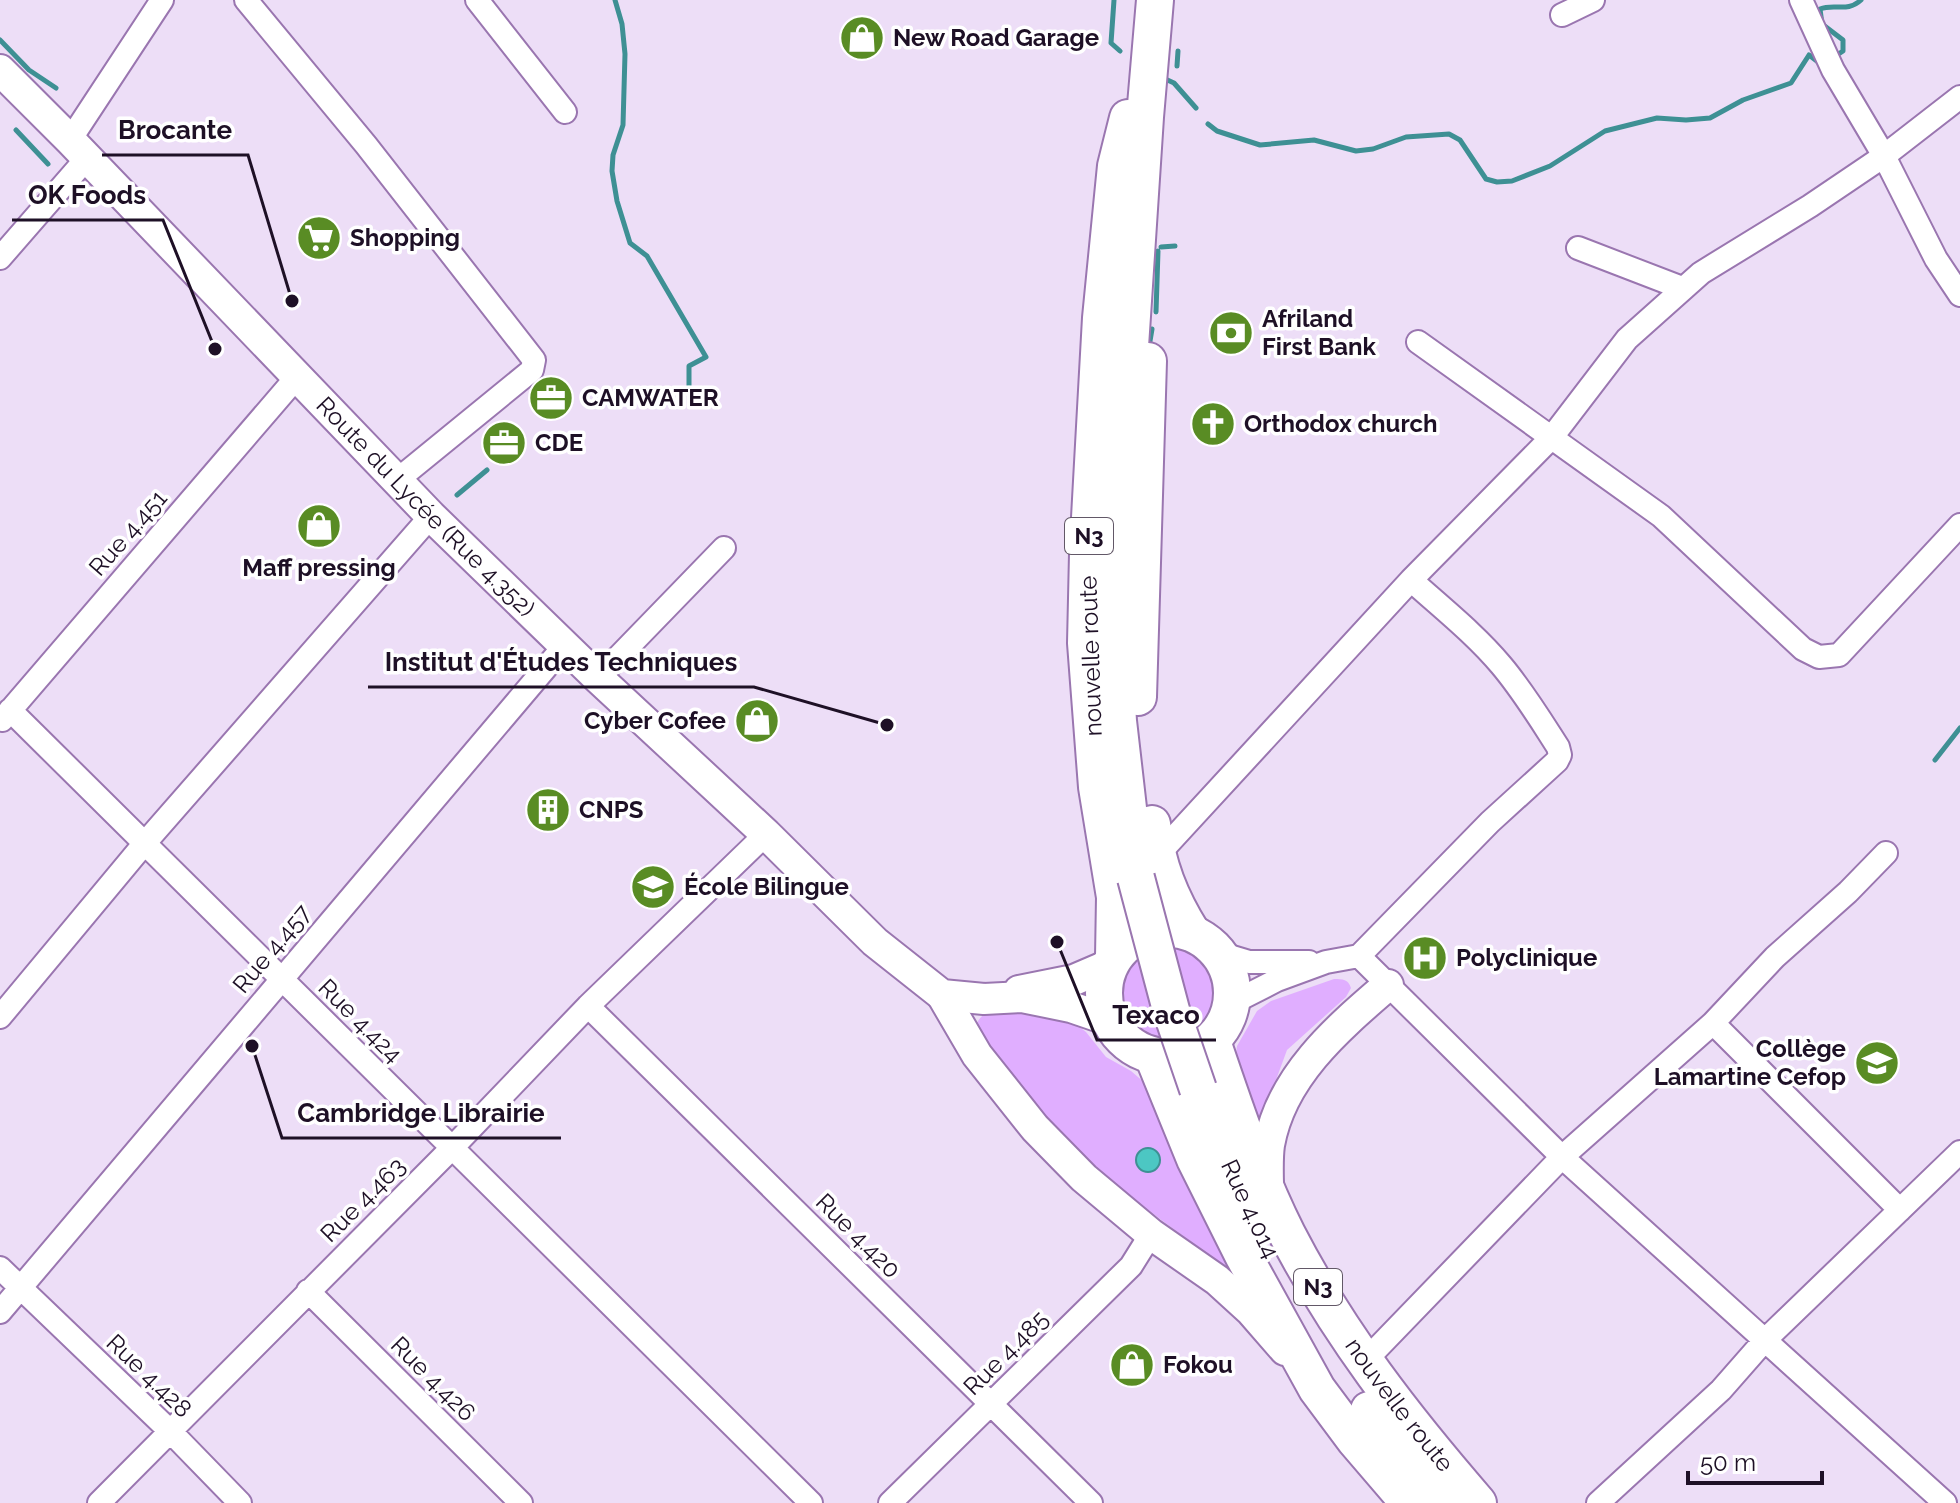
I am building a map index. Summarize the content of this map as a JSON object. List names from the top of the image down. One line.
{"streets":{"highway":["N3","nouvelle route","Rue 4.014"],"main road":["Route du Lycée (Rue 4.352)"],"street":["Rue 4.451","Rue 4.457","Rue 4.424","Rue 4.463","Rue 4.420","Rue 4.485","Rue 4.428","Rue 4.426"]},"crossings":[["Route du Lycée (Rue 4.352)","Rue 4.451"],["Route du Lycée (Rue 4.352)","Rue 4.457"],["Route du Lycée (Rue 4.352)","Rue 4.463"],["Rue 4.451","Rue 4.424"],["N3","nouvelle route"],["nouvelle route","Rue 4.014"],["Rue 4.457","Rue 4.424"],["Rue 4.457","Rue 4.428"],["Rue 4.424","Rue 4.463"],["Rue 4.463","Rue 4.420"],["Rue 4.463","Rue 4.428"],["Rue 4.463","Rue 4.426"],["Rue 4.420","Rue 4.485"]],"places":{"shop":["New Road Garage","Maff pressing","Cyber Cofee","Fokou"],"supermarket":["Shopping"],"other":["Brocante","OK Foods","Institut d'Études Techniques","Texaco","Cambridge Librairie"],"bank":["Afriland First Bank"],"office":["CAMWATER","CDE"],"church":["Orthodox church"],"building":["CNPS"],"school or university":["École Bilingue","Collège Lamartine Cefop"],"hospital":["Polyclinique"]},"scale_bar":"50 m"}
